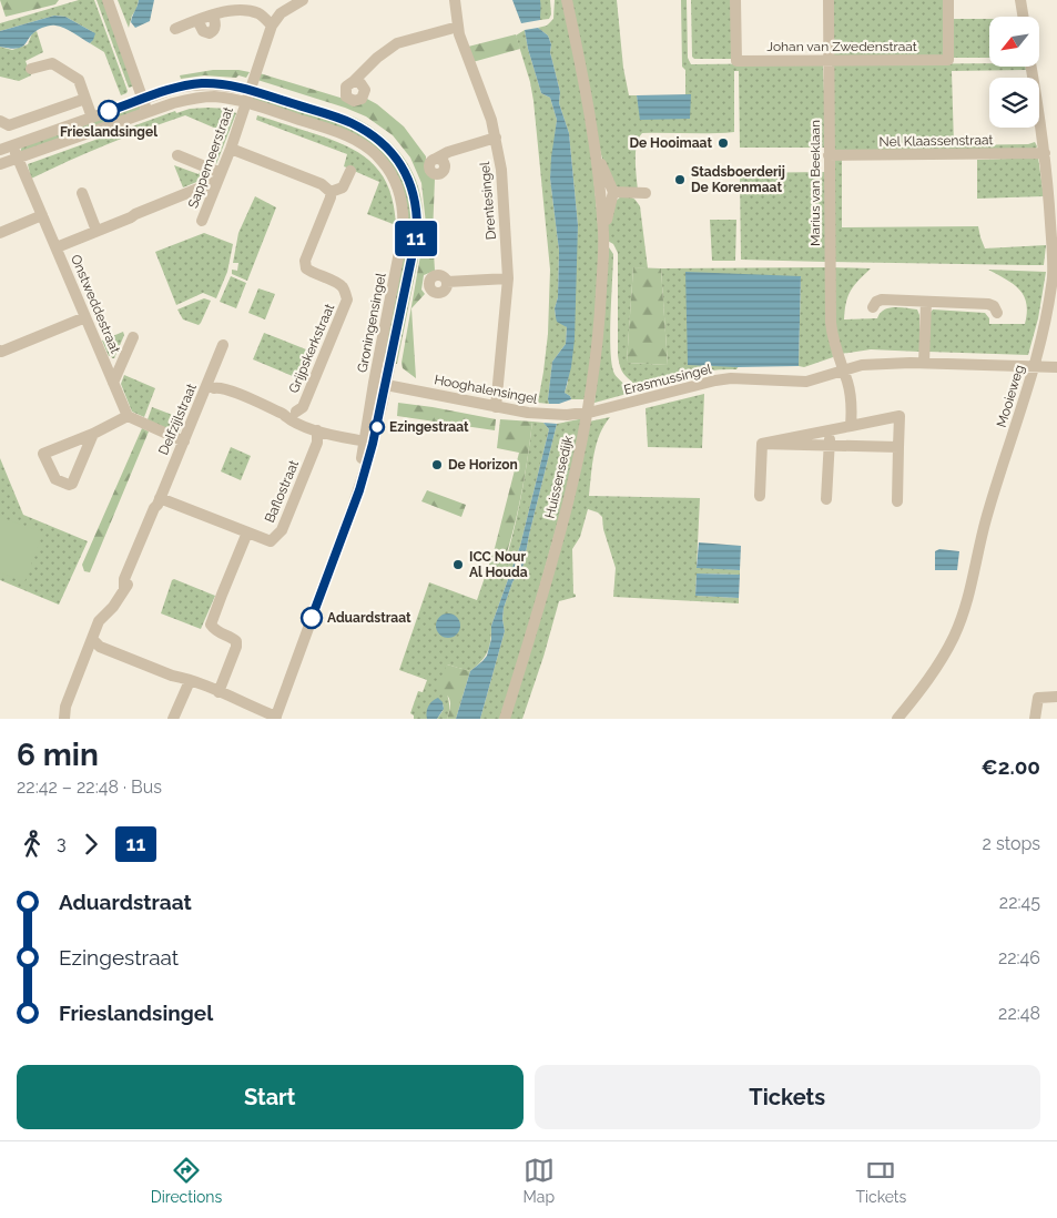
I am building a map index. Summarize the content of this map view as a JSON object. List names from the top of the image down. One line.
{"streets":{"street":["Johan van Zwedenstraat","Nel Klaassenstraat","Sappemeerstraat","Marius van Beeklaan","Drentesingel","Onstweddestraat","Groningensingel","Grijpskerkstraat","Erasmussingel","Hooghalensingel","Mooieweg","Delfzijlstraat","Huissensedijk","Baflostraat"]},"crossings":[["Johan van Zwedenstraat","Marius van Beeklaan"],["Nel Klaassenstraat","Marius van Beeklaan"],["Nel Klaassenstraat","Mooieweg"],["Sappemeerstraat","Groningensingel"],["Marius van Beeklaan","Erasmussingel"],["Drentesingel","Hooghalensingel"],["Onstweddestraat","Groningensingel"],["Groningensingel","Hooghalensingel"],["Erasmussingel","Hooghalensingel"],["Erasmussingel","Mooieweg"],["Delfzijlstraat","Baflostraat"]],"places":["Frieslandsingel","De Hooimaat","Stadsboerderij De Korenmaat","Ezingestraat","De Horizon","ICC Nour Al Houda","Aduardstraat"],"lines":["bus line 11"],"north":"bottom left","page":{"on_map":"11","heading":["6 min","22:42 – 22:48 · Bus","€2.00"],"legs":["3","11","2 stops"],"list":[{"name":"Aduardstraat","value":"22:45"},{"name":"Ezingestraat","value":"22:46"},{"name":"Frieslandsingel","value":"22:48"}],"buttons":["Start","Tickets"],"tabs":["Directions","Map","Tickets"]}}
